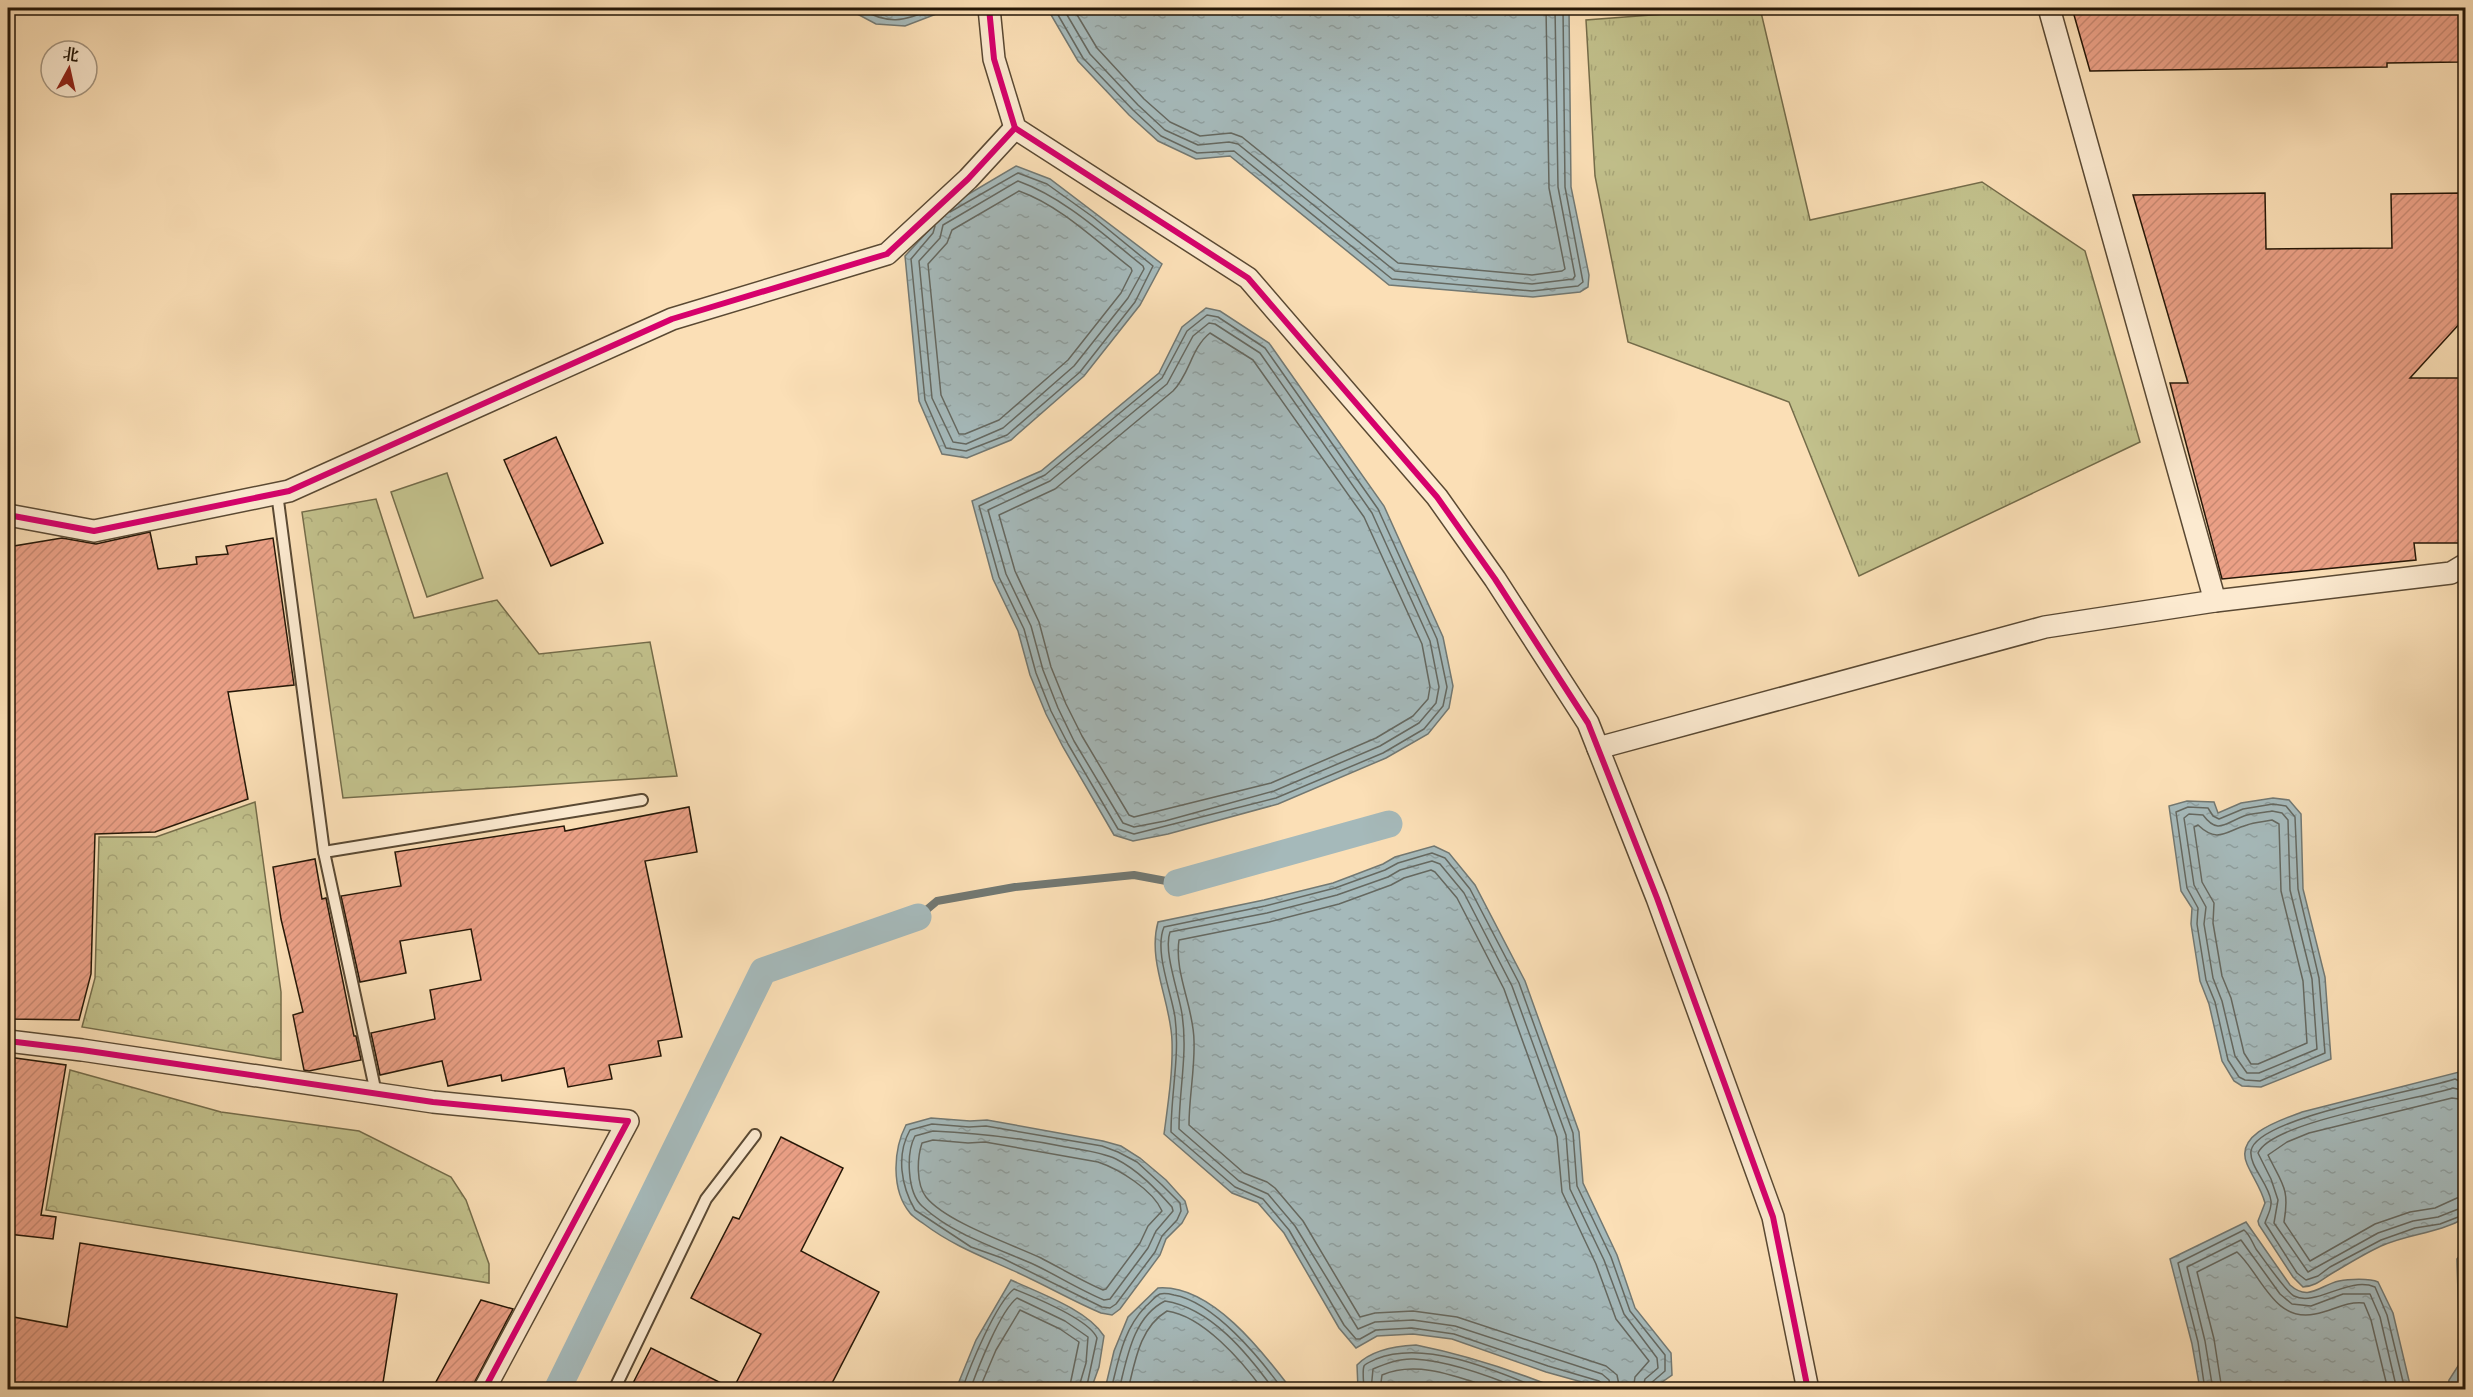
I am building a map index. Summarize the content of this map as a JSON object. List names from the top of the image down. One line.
{"north":"top"}
